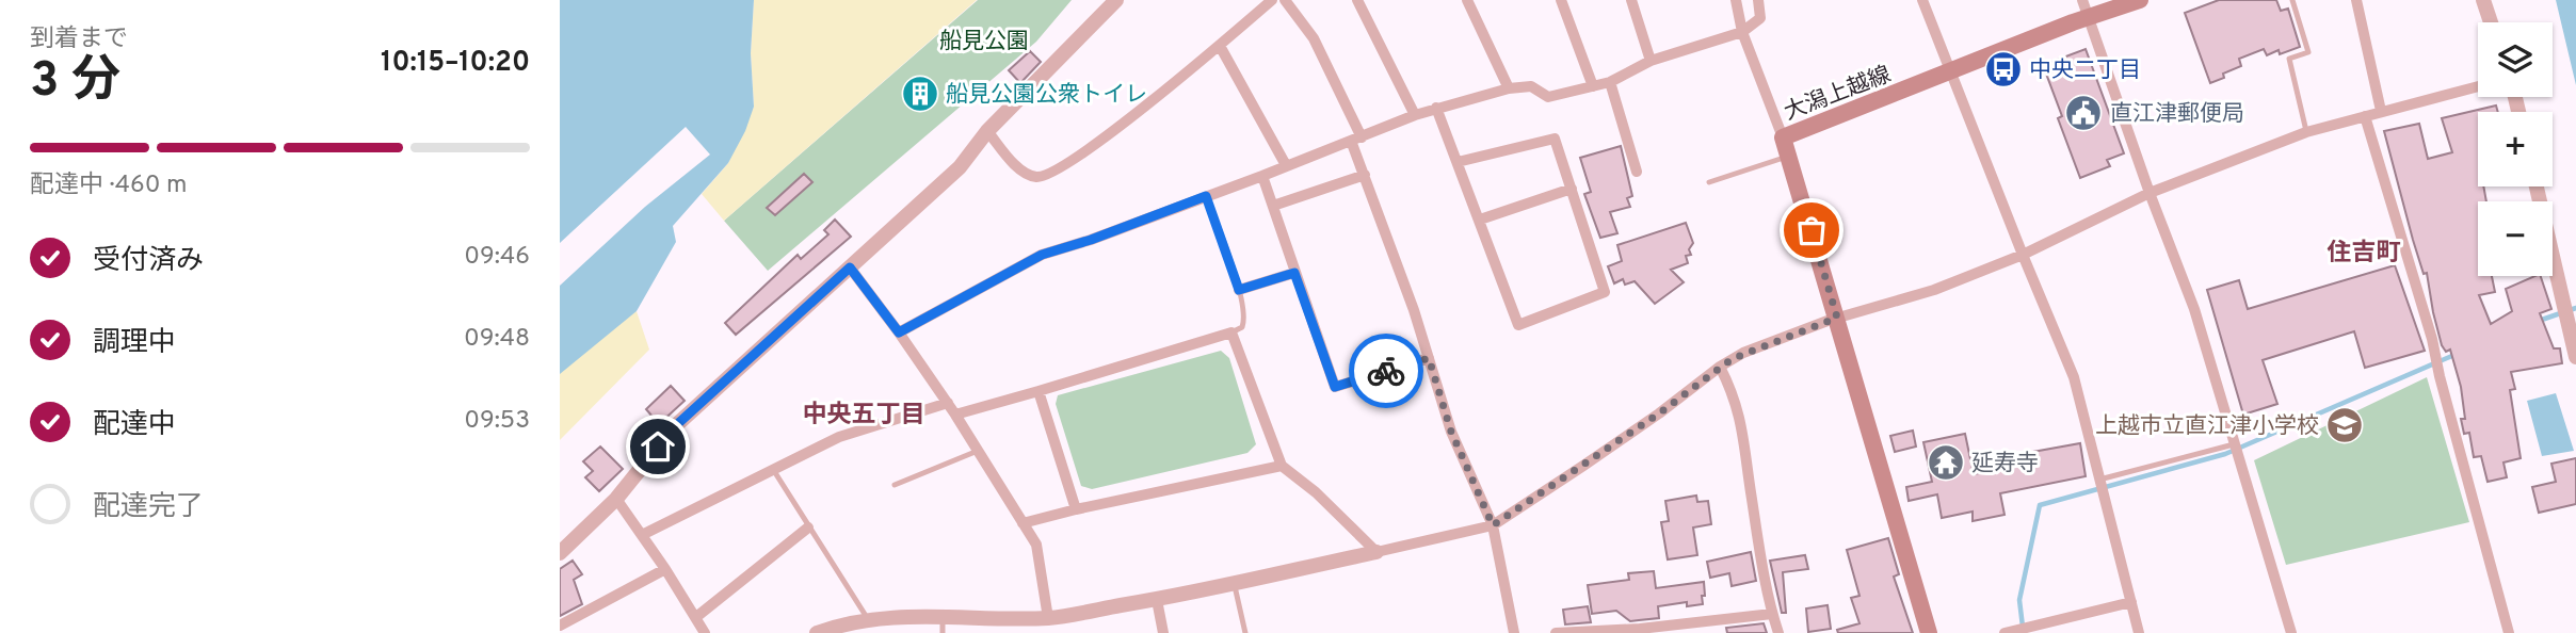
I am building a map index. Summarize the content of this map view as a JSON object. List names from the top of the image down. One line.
{"streets":{"main road":["大潟上越線"]},"districts":["住吉町","中央五丁目"],"parks":["船見公園"],"places":{"bus stop":["中央二丁目"],"building":["船見公園公衆トイレ"],"public building":["直江津郵便局"],"school or university":["上越市立直江津小学校"],"temple":["延寿寺"]},"page":{"heading":["3 分","到着まで","10:15–10:20"],"map_buttons":["+","−"],"bar":"配達中 · 460 m","list":[["受付済み","09:46"],["調理中","09:48"],["配達中","09:53"],"配達完了"]}}
